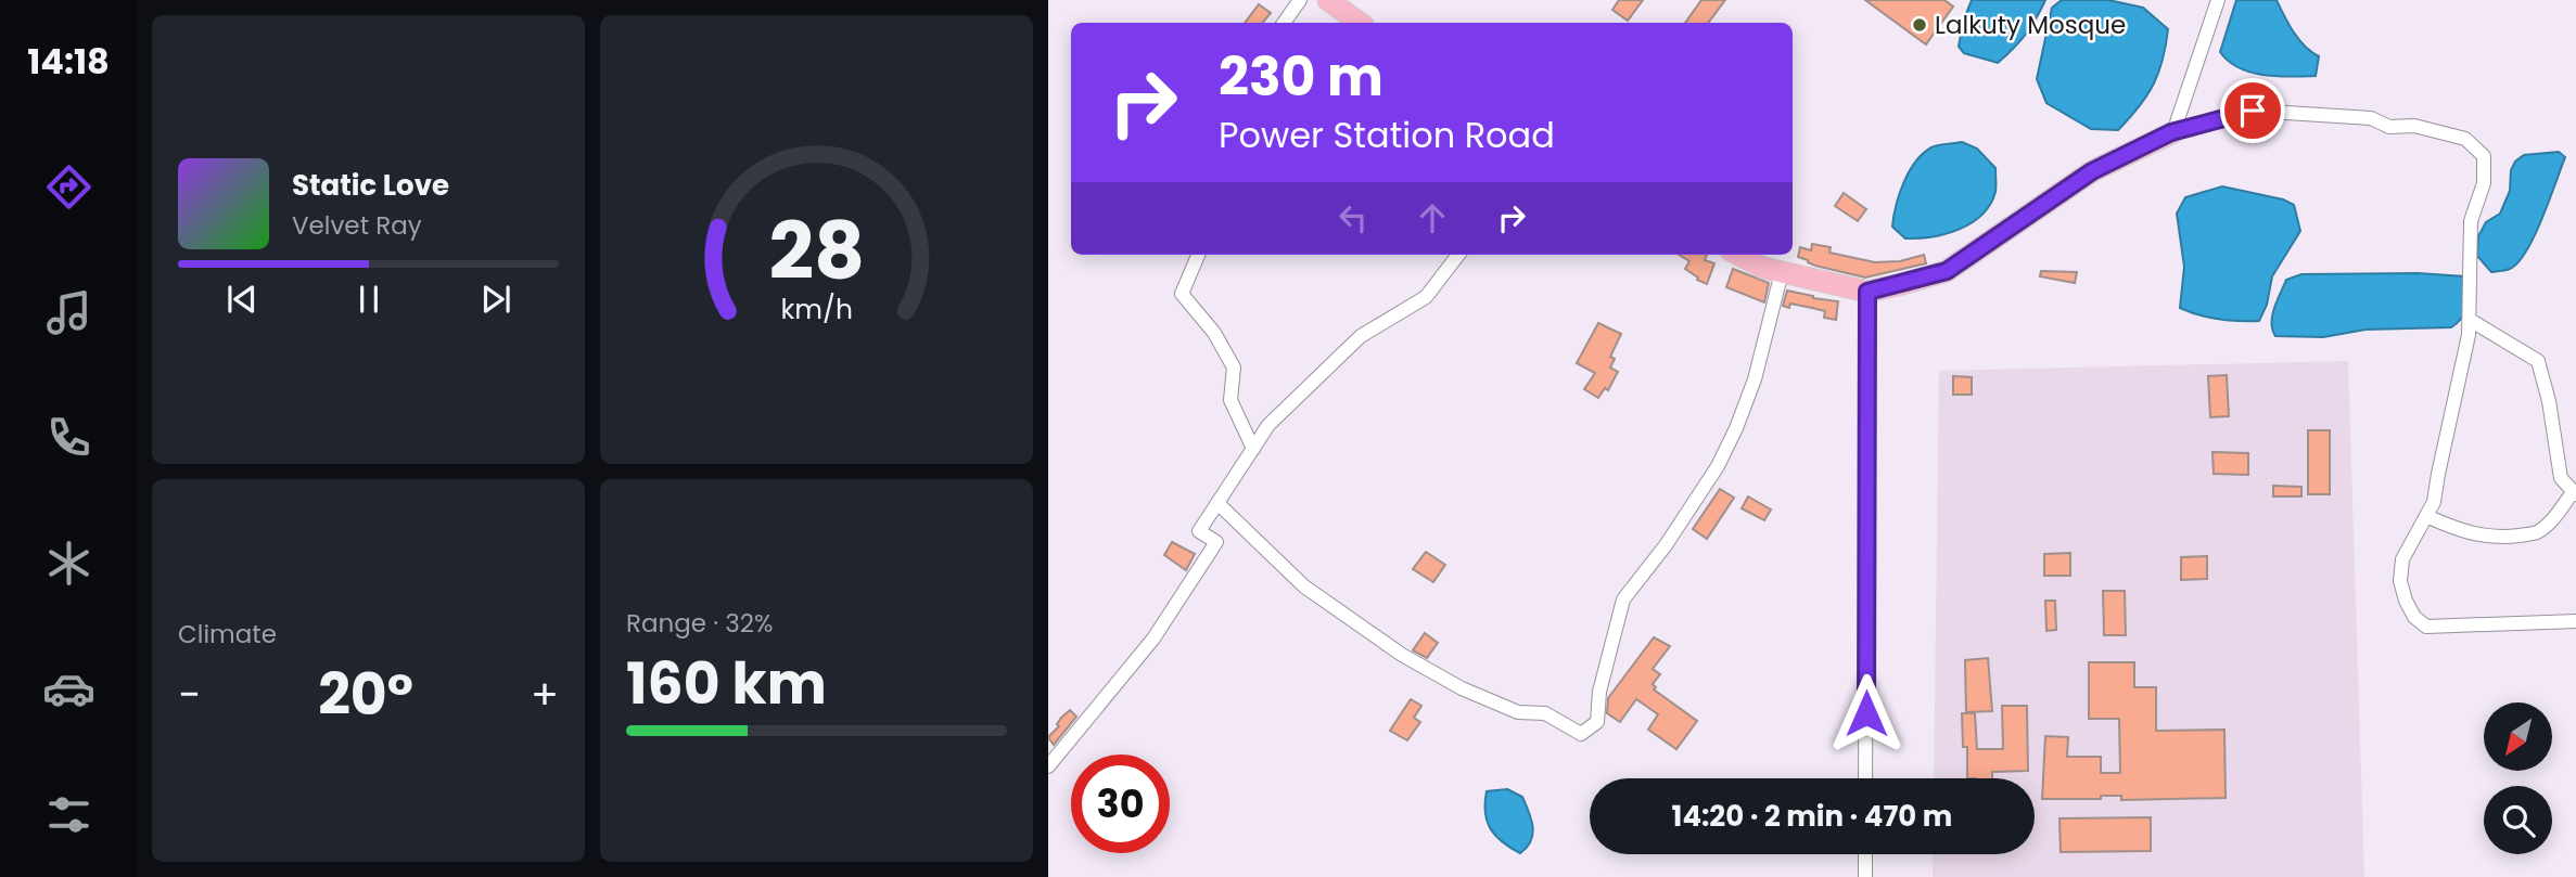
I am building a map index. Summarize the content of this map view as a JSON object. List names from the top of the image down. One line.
{"places":["Lalkuty Mosque"],"north":"bottom left","page":{"tabs":"14:18","turn":["230 m","Power Station Road"],"song":["Static Love","Velvet Ray"],"tile":["Climate",["Range · 32%","160 km"]],"heat":["−","20°","+"],"limit":"30","trip":"14:20 · 2 min · 470 m","gauge":["28","km/h"]}}
